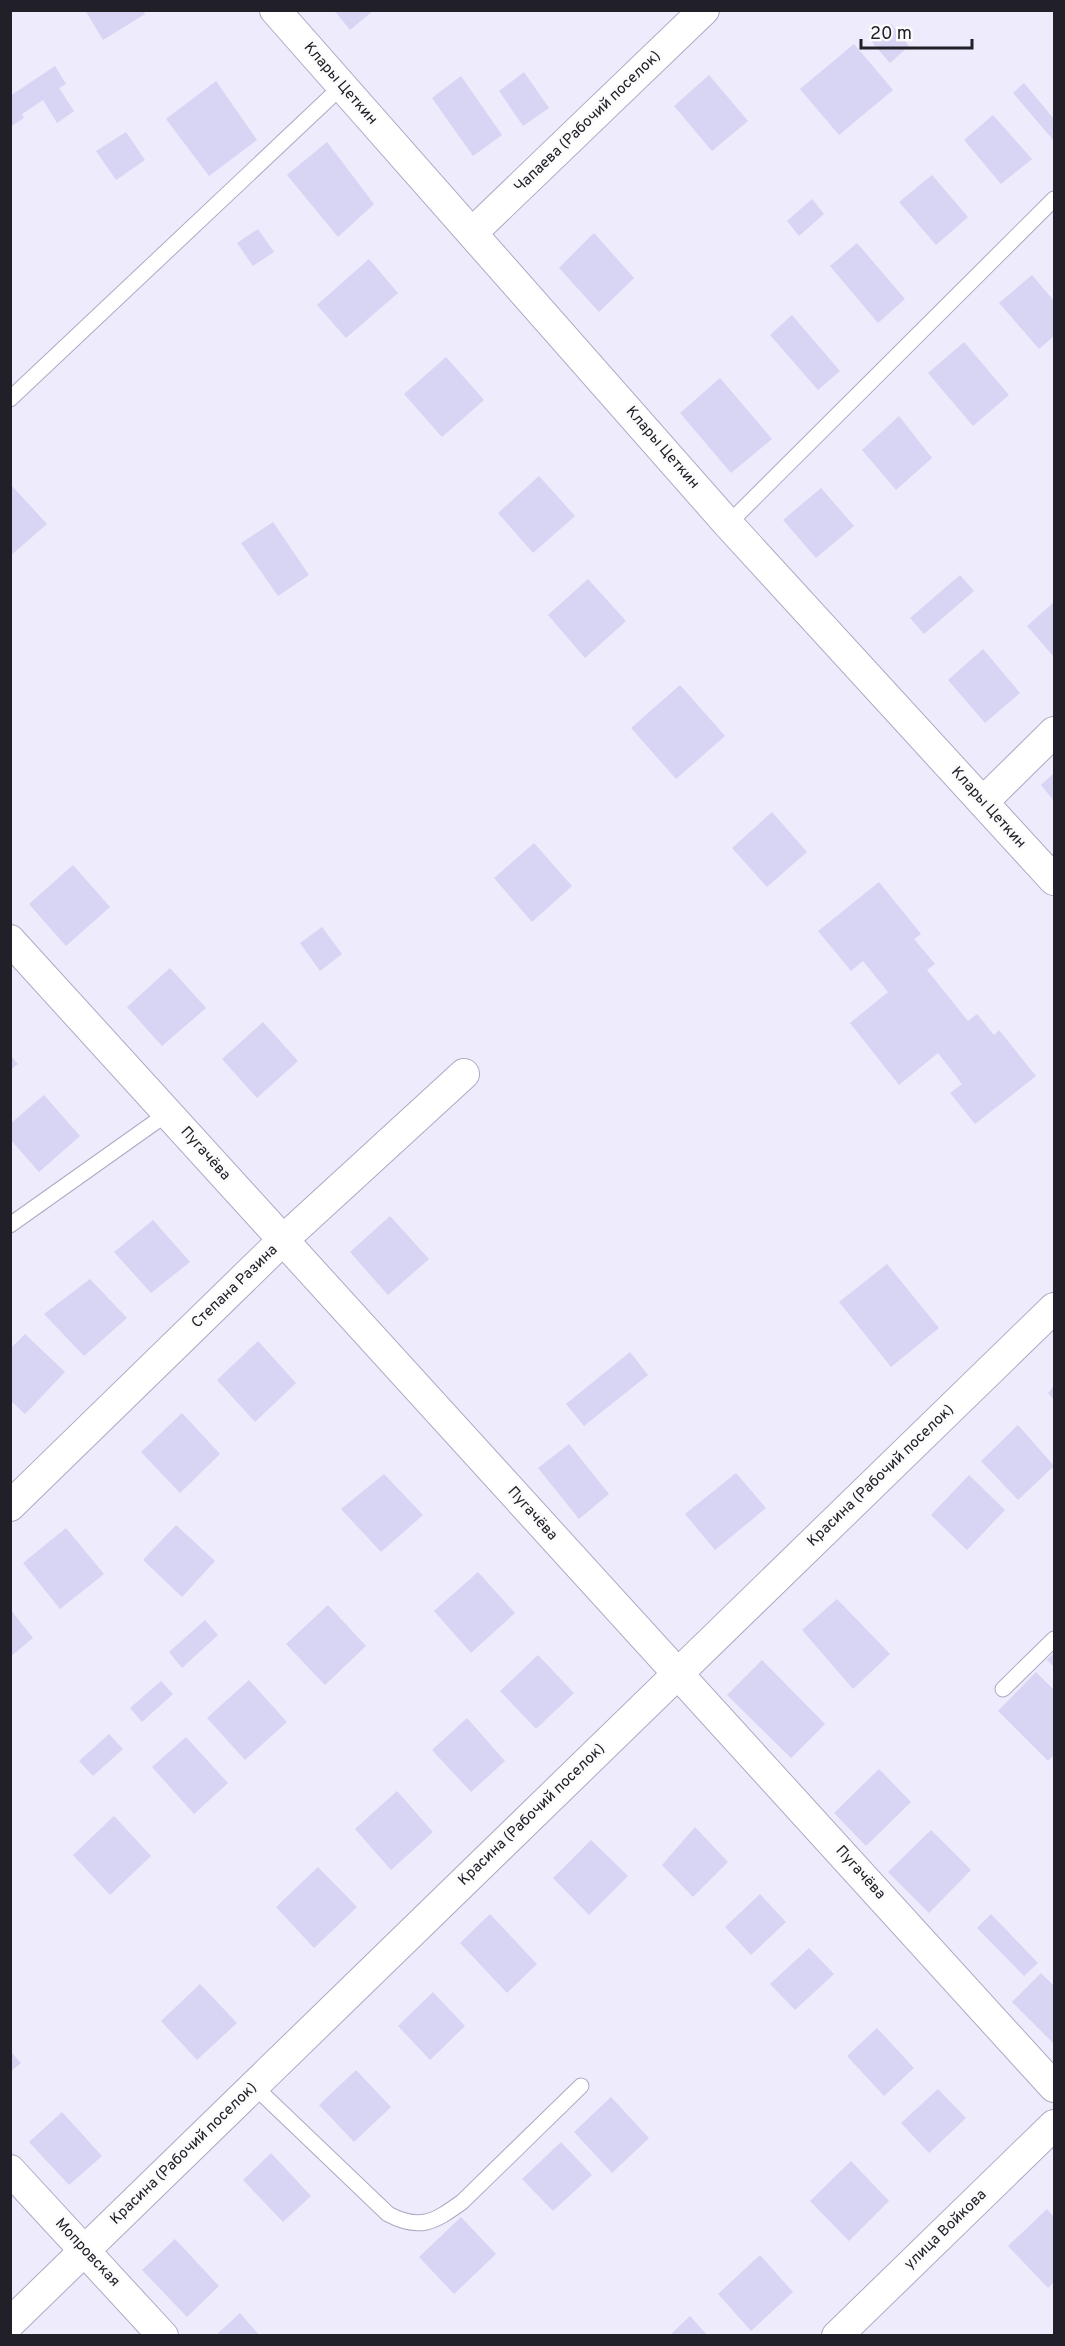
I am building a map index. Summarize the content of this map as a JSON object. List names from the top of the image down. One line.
{"streets":{"street":["Клары Цеткин","Чапаева (Рабочий поселок)","Пугачёва","Степана Разина","Красина (Рабочий поселок)","улица Войкова","Мопровская"]},"crossings":[["Клары Цеткин","Чапаева (Рабочий поселок)"],["Пугачёва","Степана Разина"],["Пугачёва","Красина (Рабочий поселок)"],["Красина (Рабочий поселок)","Мопровская"]],"scale_bar":"20 m"}
